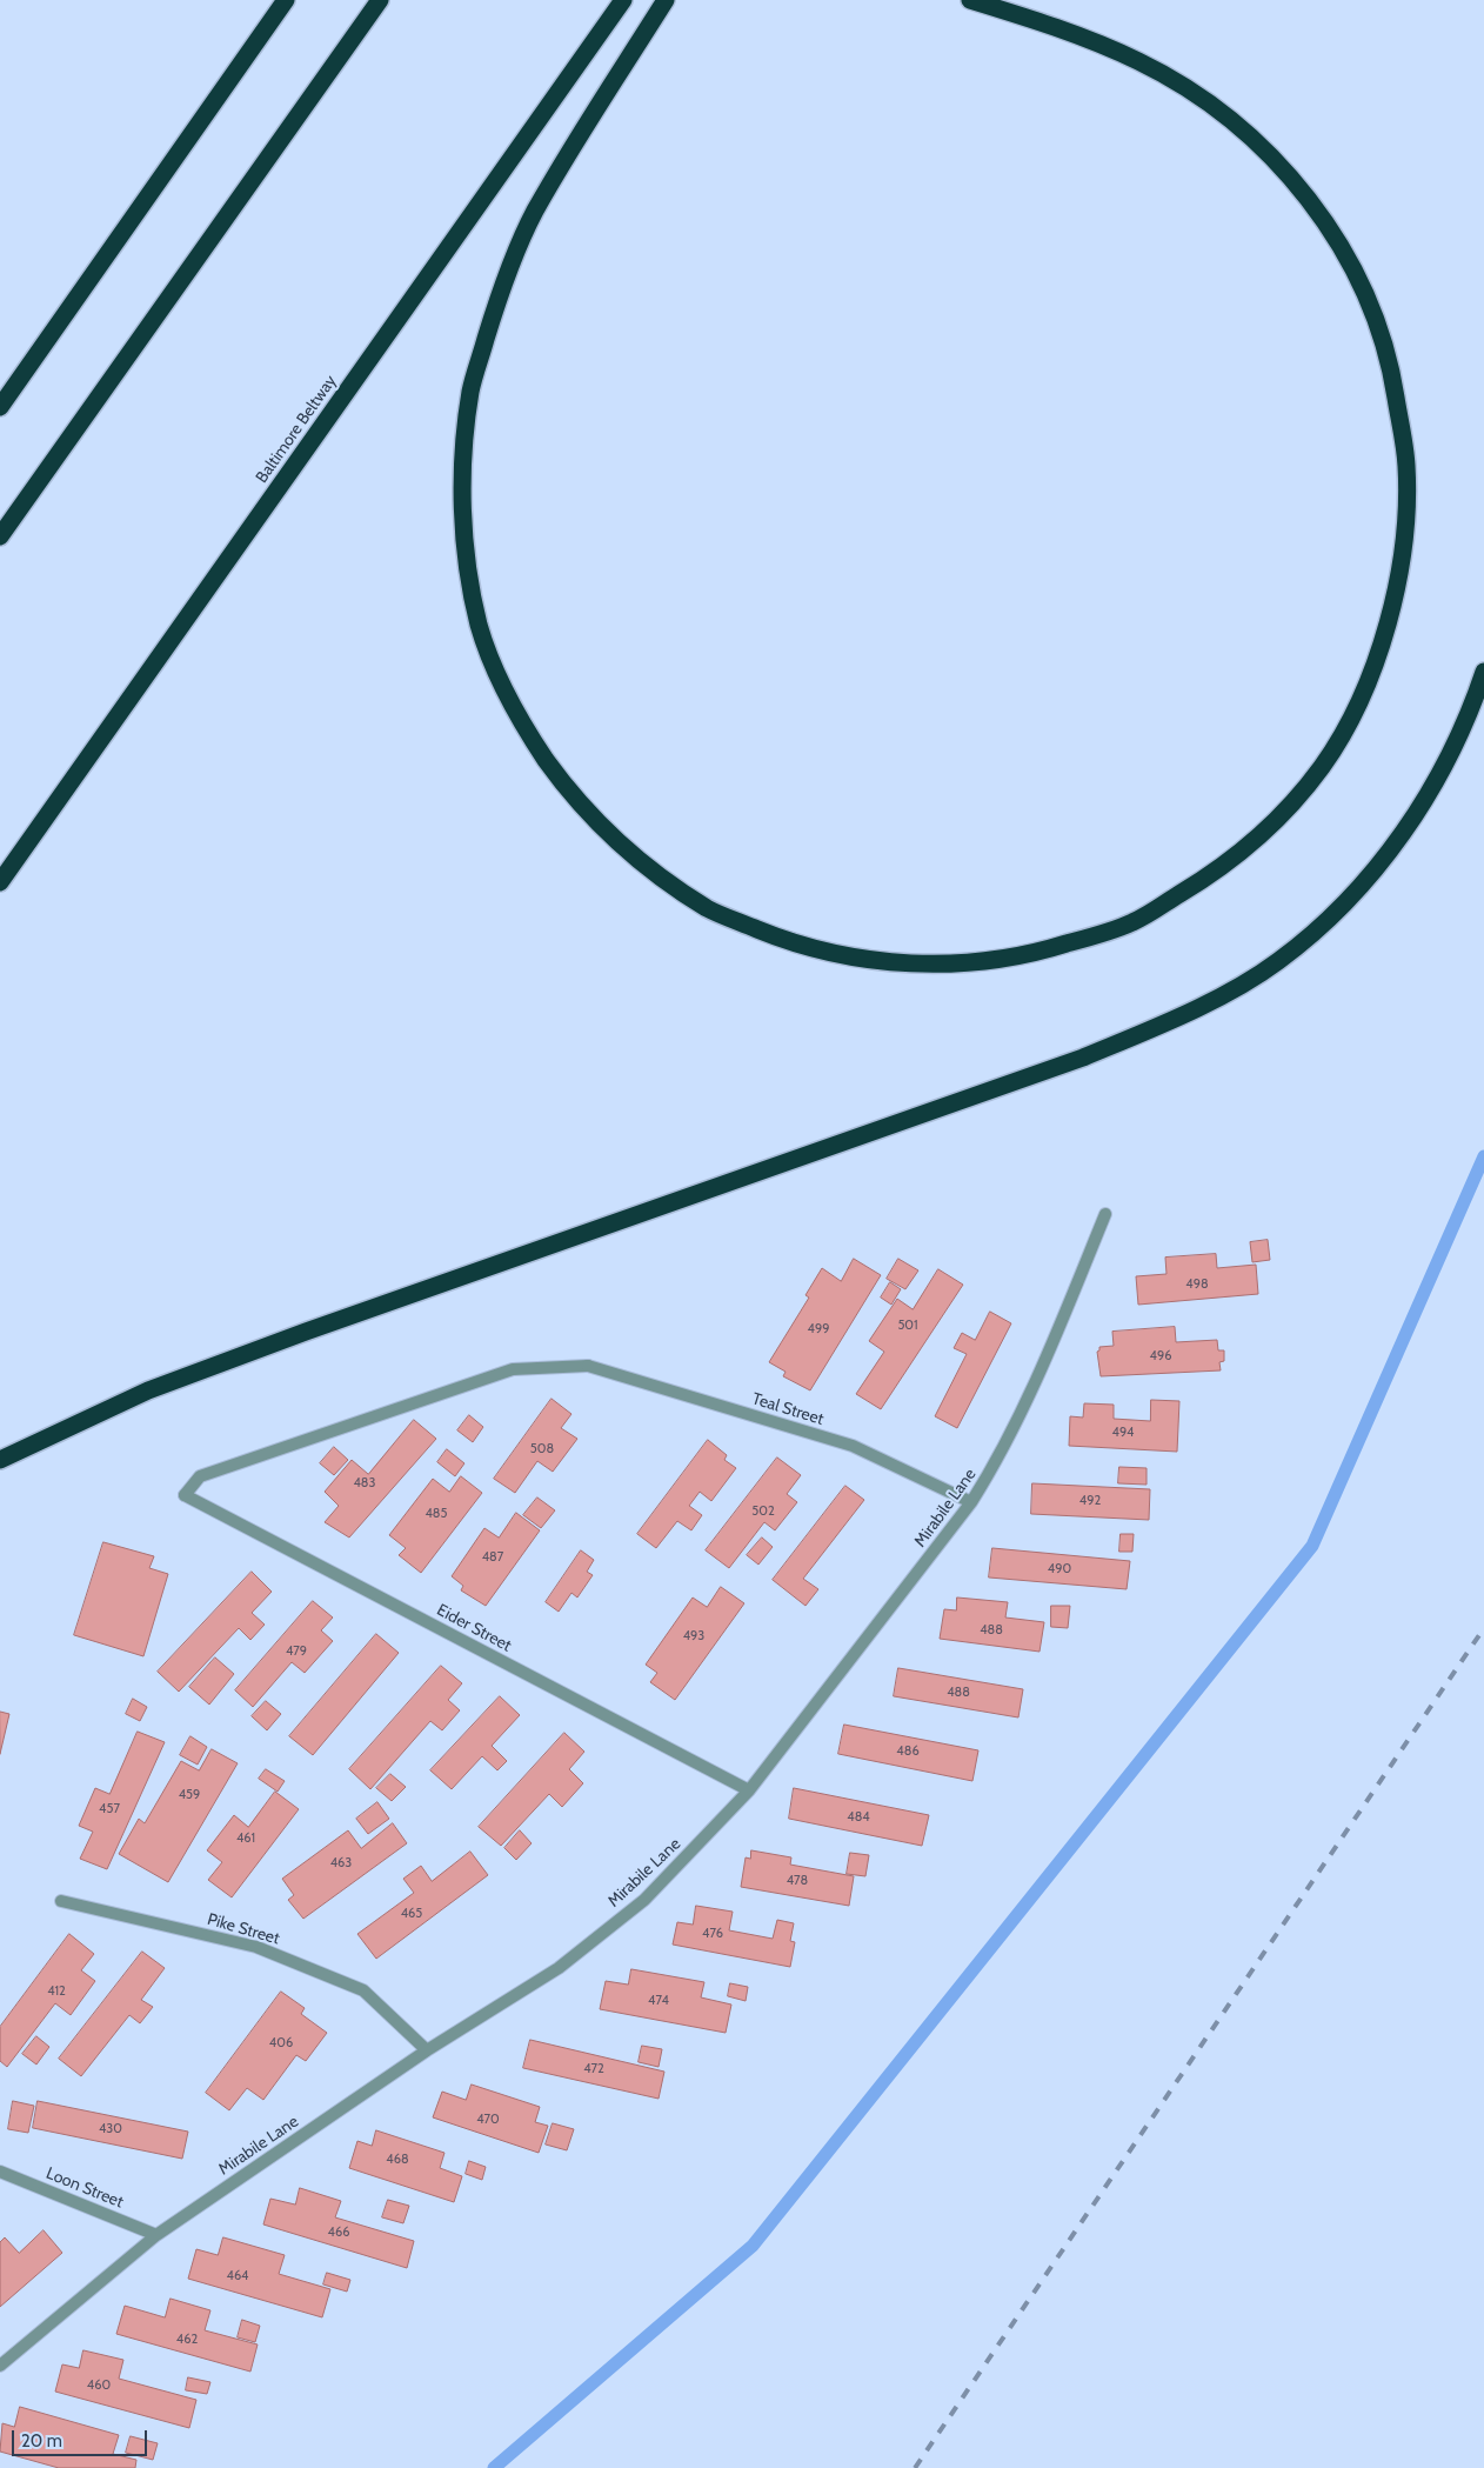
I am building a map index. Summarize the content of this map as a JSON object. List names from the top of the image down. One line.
{"streets":{"highway":["Baltimore Beltway"],"street":["Teal Street","Mirabile Lane","Eider Street","Pike Street","Loon Street"]},"crossings":[["Teal Street","Mirabile Lane"],["Teal Street","Eider Street"],["Mirabile Lane","Eider Street"],["Mirabile Lane","Pike Street"],["Mirabile Lane","Loon Street"]],"house_numbers":["498","501","499","496","494","508","483","492","502","485","487","490","488","493","479","488","486","459","457","484","461","463","478","465","476","412","474","406","472","470","430","468","466","464","462","460"],"scale_bar":"20 m"}
